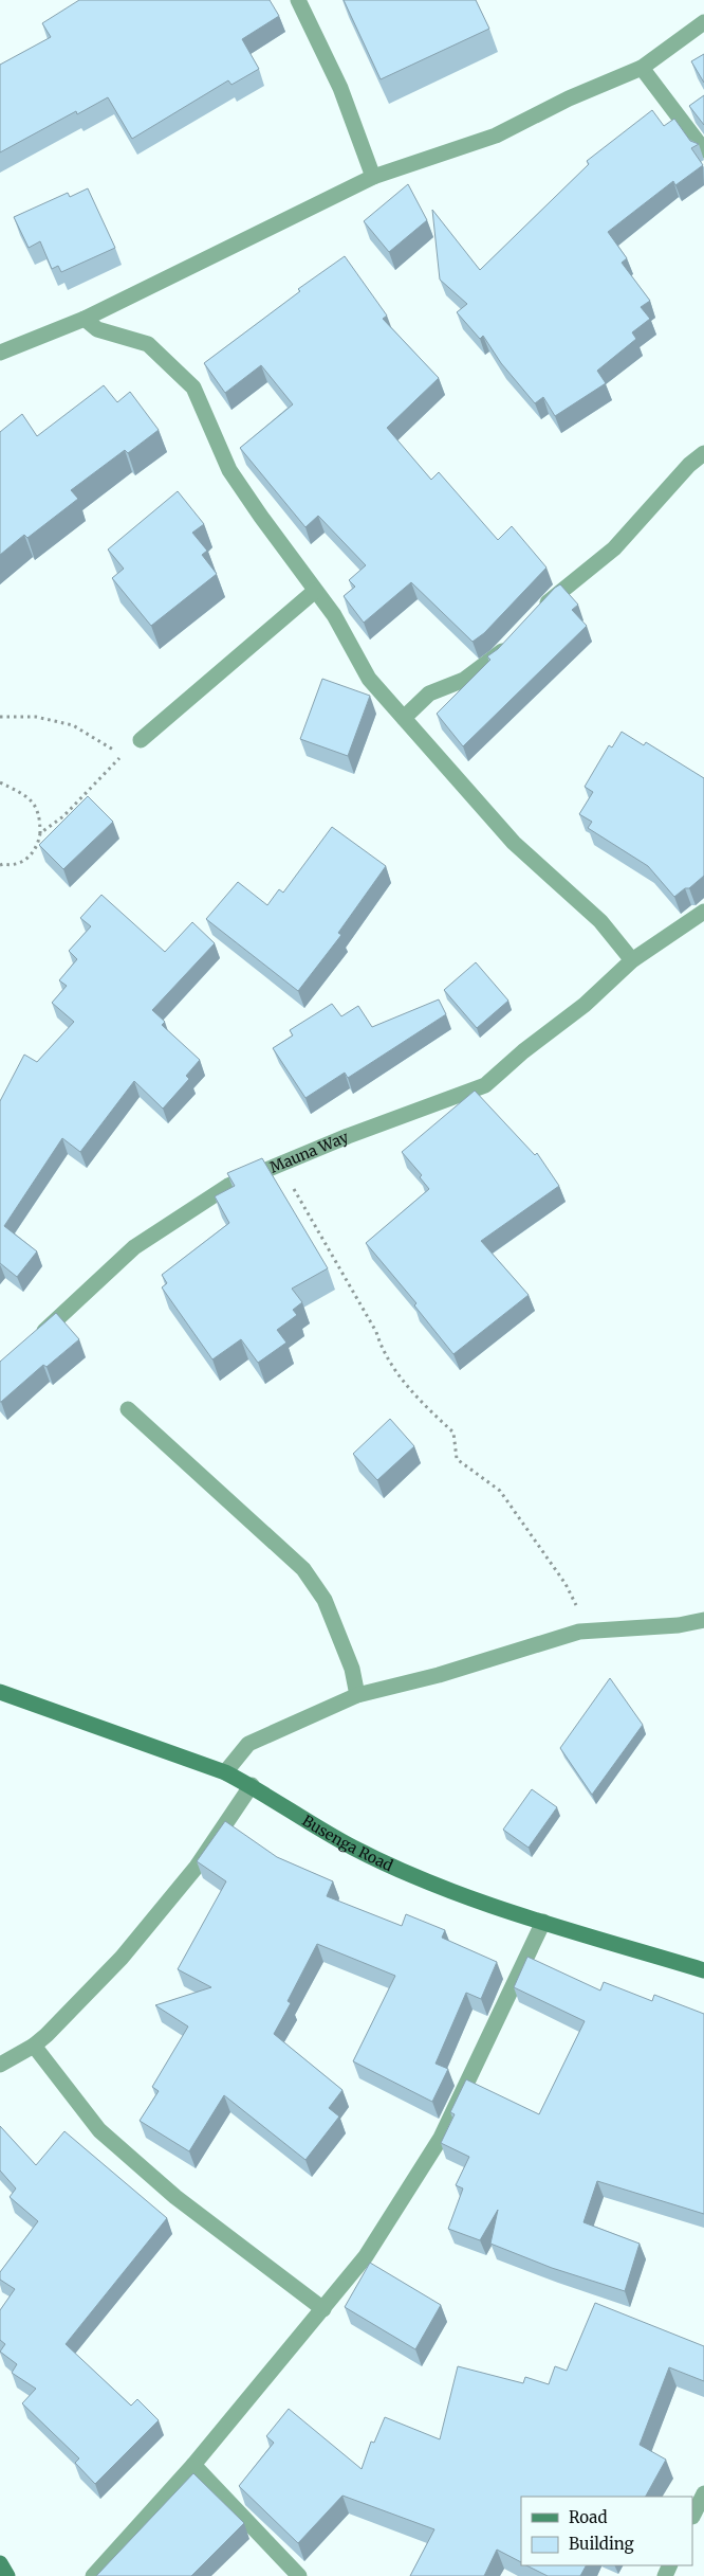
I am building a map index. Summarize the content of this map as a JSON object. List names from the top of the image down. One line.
{"streets":{"street":["Mauna Way","Busenga Road"]},"legend":["Road","Building"]}
